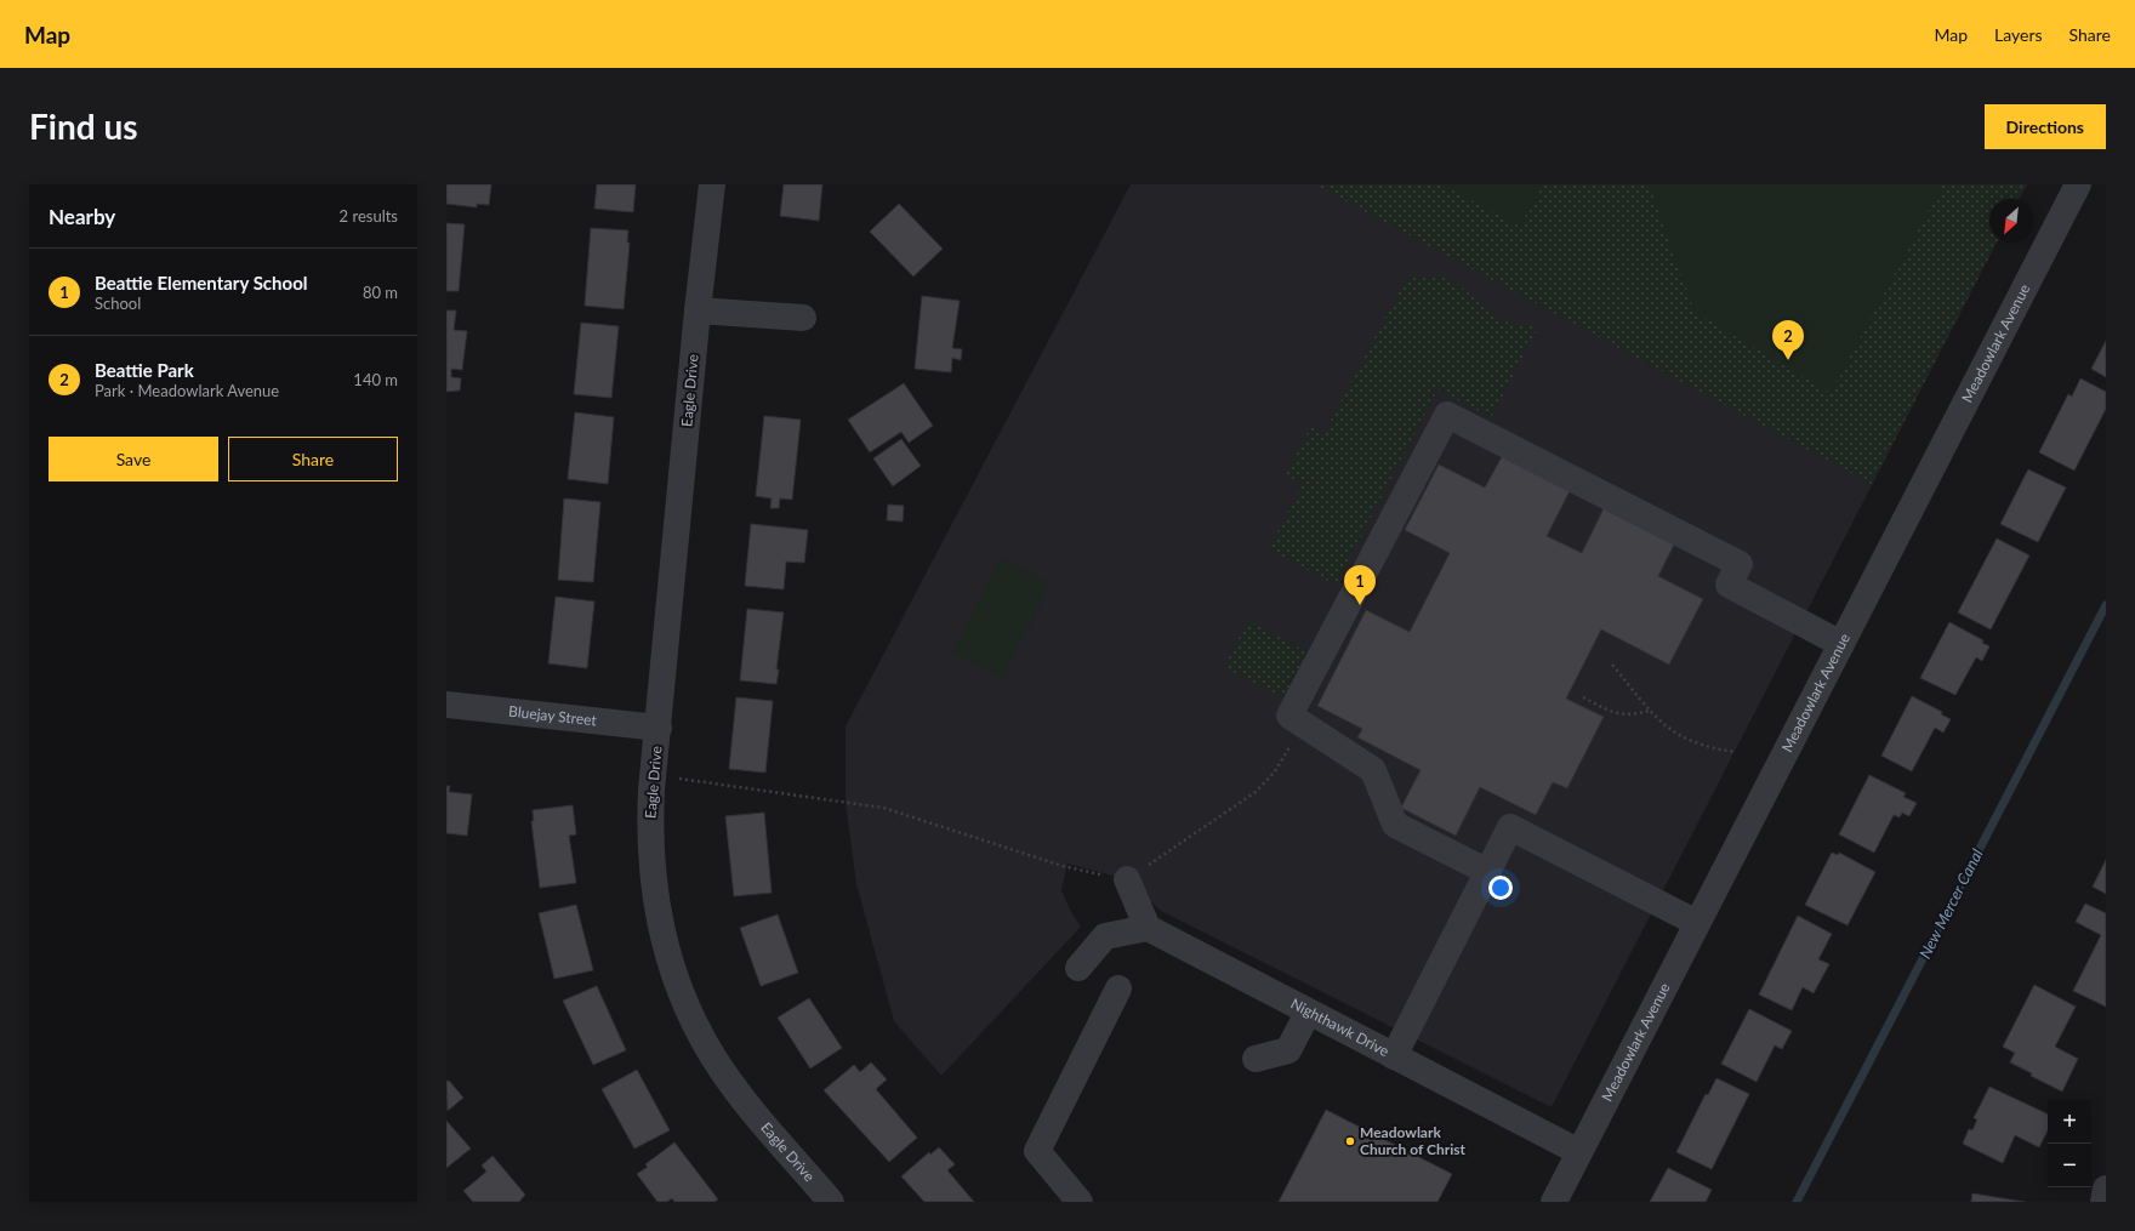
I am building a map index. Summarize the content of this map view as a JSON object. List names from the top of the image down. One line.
{"streets":{"street":["Meadowlark Avenue","Eagle Drive","Bluejay Street","Nighthawk Drive"]},"crossings":[["Meadowlark Avenue","Nighthawk Drive"],["Eagle Drive","Bluejay Street"]],"water":["New Mercer Canal"],"places":["Meadowlark Church of Christ"],"north":"bottom left","page":{"header":"Map","nav":["Map","Layers","Share"],"buttons":["Directions",["Save","Share"]],"title":"Find us","heading":["Nearby","2 results"],"list":[{"mark":"1","name":"Beattie Elementary School","note":"School","value":"80 m"},{"mark":"2","name":"Beattie Park","note":"Park · Meadowlark Avenue","value":"140 m"}],"pins":["2","1"],"map_buttons":["+","−"]}}
